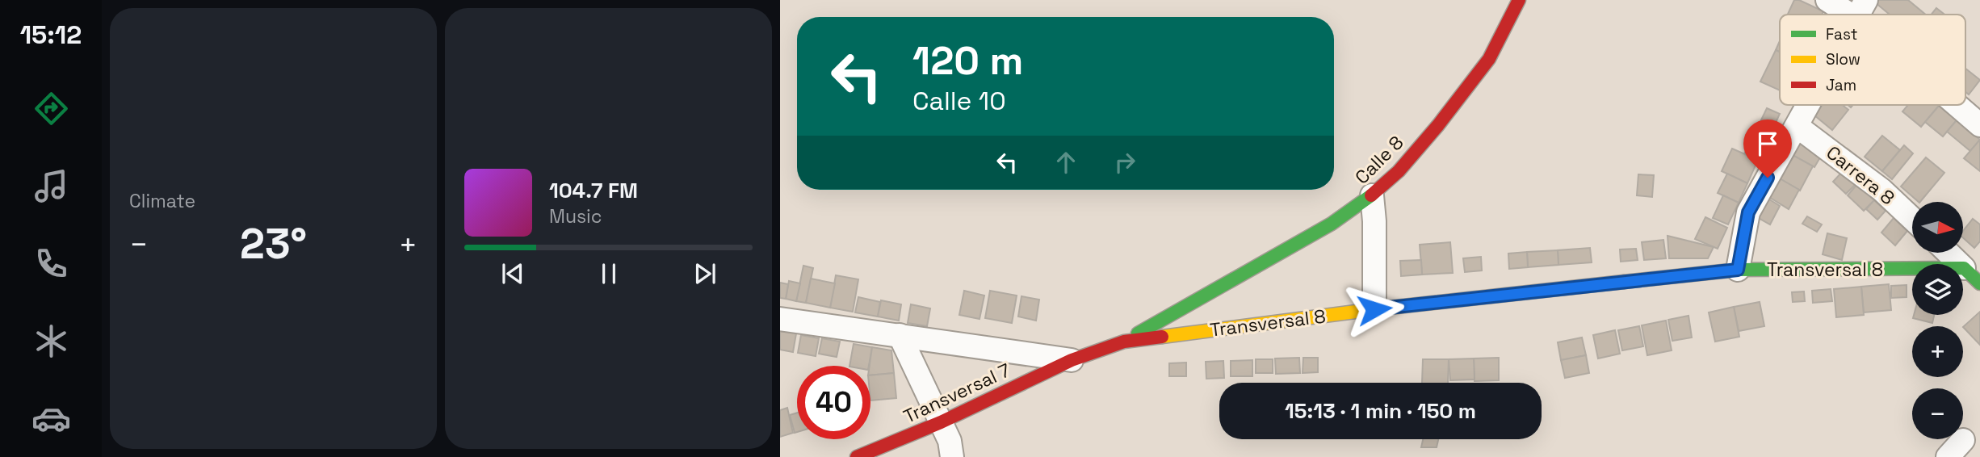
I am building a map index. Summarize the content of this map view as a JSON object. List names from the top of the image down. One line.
{"streets":{"street":["Calle 8","Carrera 8","Transversal 8","Transversal 7"]},"crossings":[["Calle 8","Transversal 8"],["Transversal 8","Transversal 7"]],"legend":["Fast","Slow","Jam"],"north":"right","page":{"tabs":"15:12","tile":"Climate","turn":["120 m","Calle 10"],"song":["104.7 FM","Music"],"map_buttons":["+","−"],"heat":["−","23°","+"],"limit":"40","trip":"15:13 · 1 min · 150 m"}}
